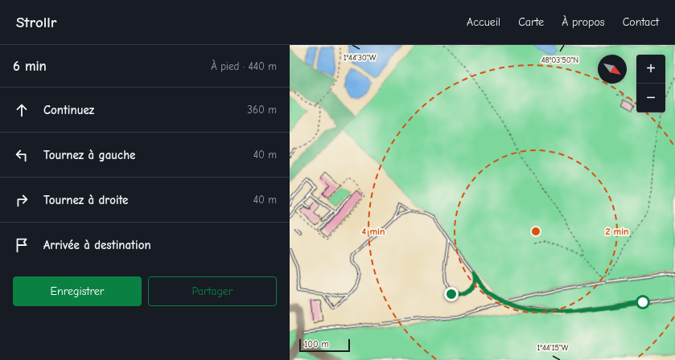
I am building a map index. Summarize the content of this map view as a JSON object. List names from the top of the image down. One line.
{"scale_bar":"100 m","north":"bottom right","page":{"header":"Strollr","nav":["Accueil","Carte","À propos","Contact"],"heading":["6 min","À pied · 440 m"],"map_buttons":["+","−"],"list":[["Continuez","360 m"],["Tournez à gauche","40 m"],["Tournez à droite","40 m"],"Arrivée à destination"],"buttons":["Enregistrer","Partager"],"scale":"100 m"},"coordinates":["1°44'30\"W","48°03'50\"N","1°44'15\"W"],"rings":["2 min","4 min"]}
